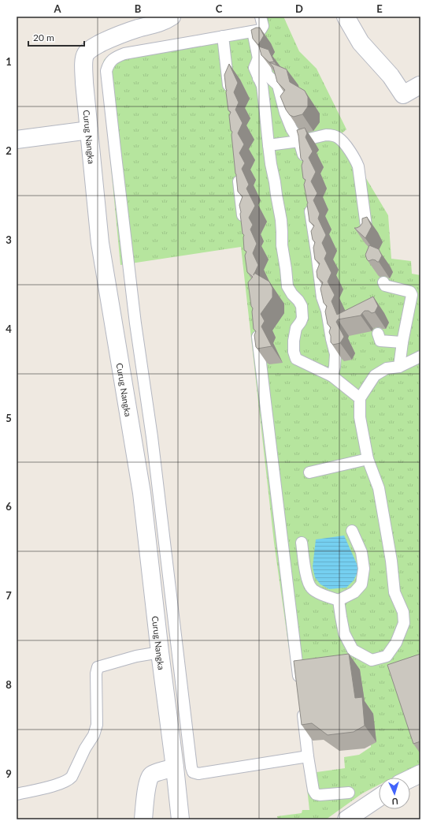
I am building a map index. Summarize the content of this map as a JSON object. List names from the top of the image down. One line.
{"streets":{"street":["Curug Nangka"]},"scale_bar":"20 m","north":"bottom","grid":{"columns":["A","B","C","D","E"],"rows":["1","2","3","4","5","6","7","8","9"]}}
